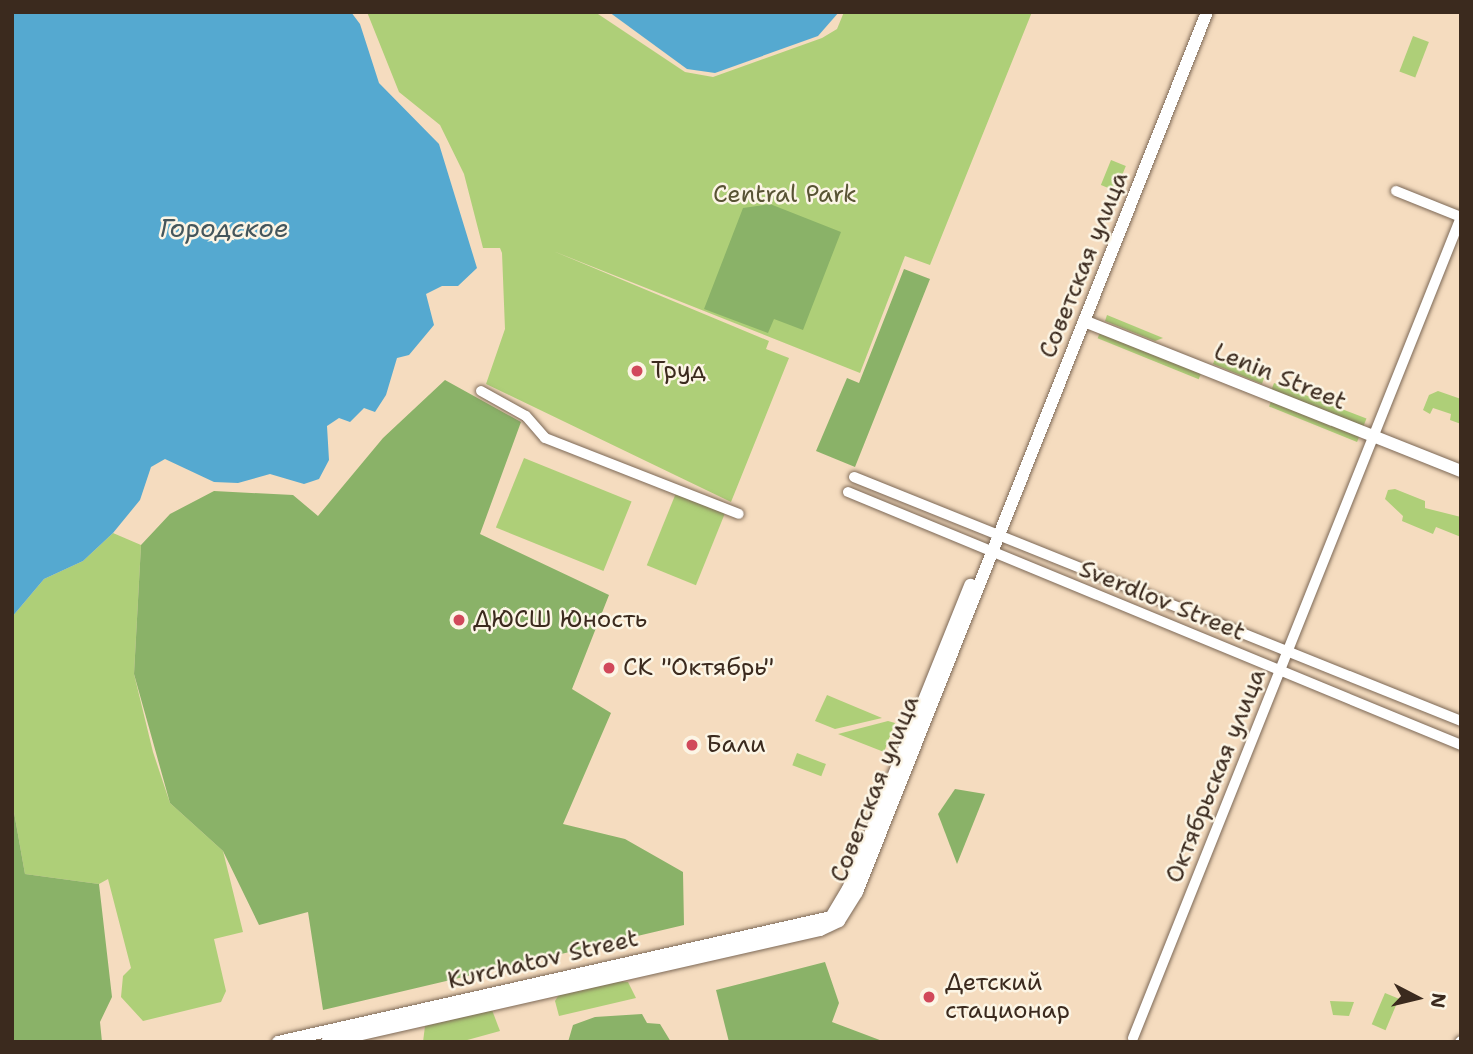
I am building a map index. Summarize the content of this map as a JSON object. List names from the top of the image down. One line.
{"streets":{"main road":["Советская улица","Lenin Street","Kurchatov Street"],"street":["Sverdlov Street","Октябрьская улица"]},"crossings":[["Советская улица","Lenin Street"],["Советская улица","Sverdlov Street"],["Советская улица","Kurchatov Street"],["Lenin Street","Октябрьская улица"],["Sverdlov Street","Октябрьская улица"]],"water":["Городское"],"parks":["Central Park"],"places":["Труд","ДЮСШ Юность","СК \"Октябрь\"","Бали","Детский стационар"],"north":"right"}
